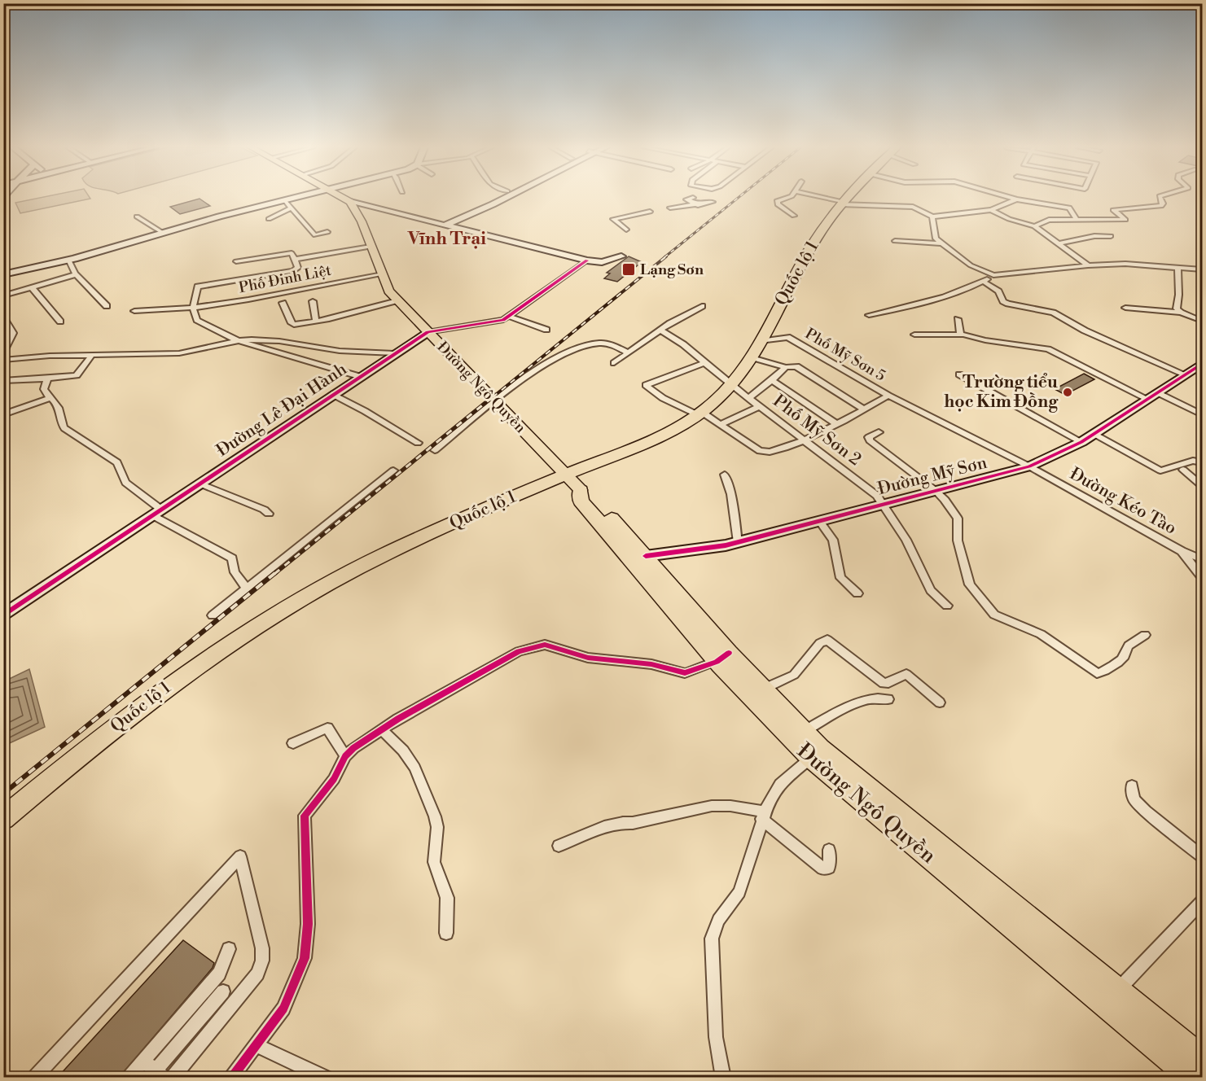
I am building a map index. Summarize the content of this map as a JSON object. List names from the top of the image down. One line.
{"streets":{"highway":["Quốc lộ 1","Đường Ngô Quyền"],"street":["Phố Đinh Liệt","Phố Mỹ Sơn 5","Đường Lê Đại Hành","Phố Mỹ Sơn 2","Đường Mỹ Sơn","Đường Kéo Tào"]},"crossings":[["Quốc lộ 1","Phố Mỹ Sơn 5"],["Quốc lộ 1","Đường Ngô Quyền"],["Quốc lộ 1","Phố Mỹ Sơn 2"],["Phố Đinh Liệt","Đường Ngô Quyền"],["Phố Mỹ Sơn 5","Đường Mỹ Sơn"],["Phố Mỹ Sơn 5","Đường Kéo Tào"],["Đường Ngô Quyền","Đường Lê Đại Hành"],["Đường Ngô Quyền","Đường Mỹ Sơn"],["Phố Mỹ Sơn 2","Đường Mỹ Sơn"],["Đường Mỹ Sơn","Đường Kéo Tào"]],"districts":["Vĩnh Trại"],"places":{"transit":["Lạng Sơn"],"other":["Trường tiểu học Kim Đồng"]}}
